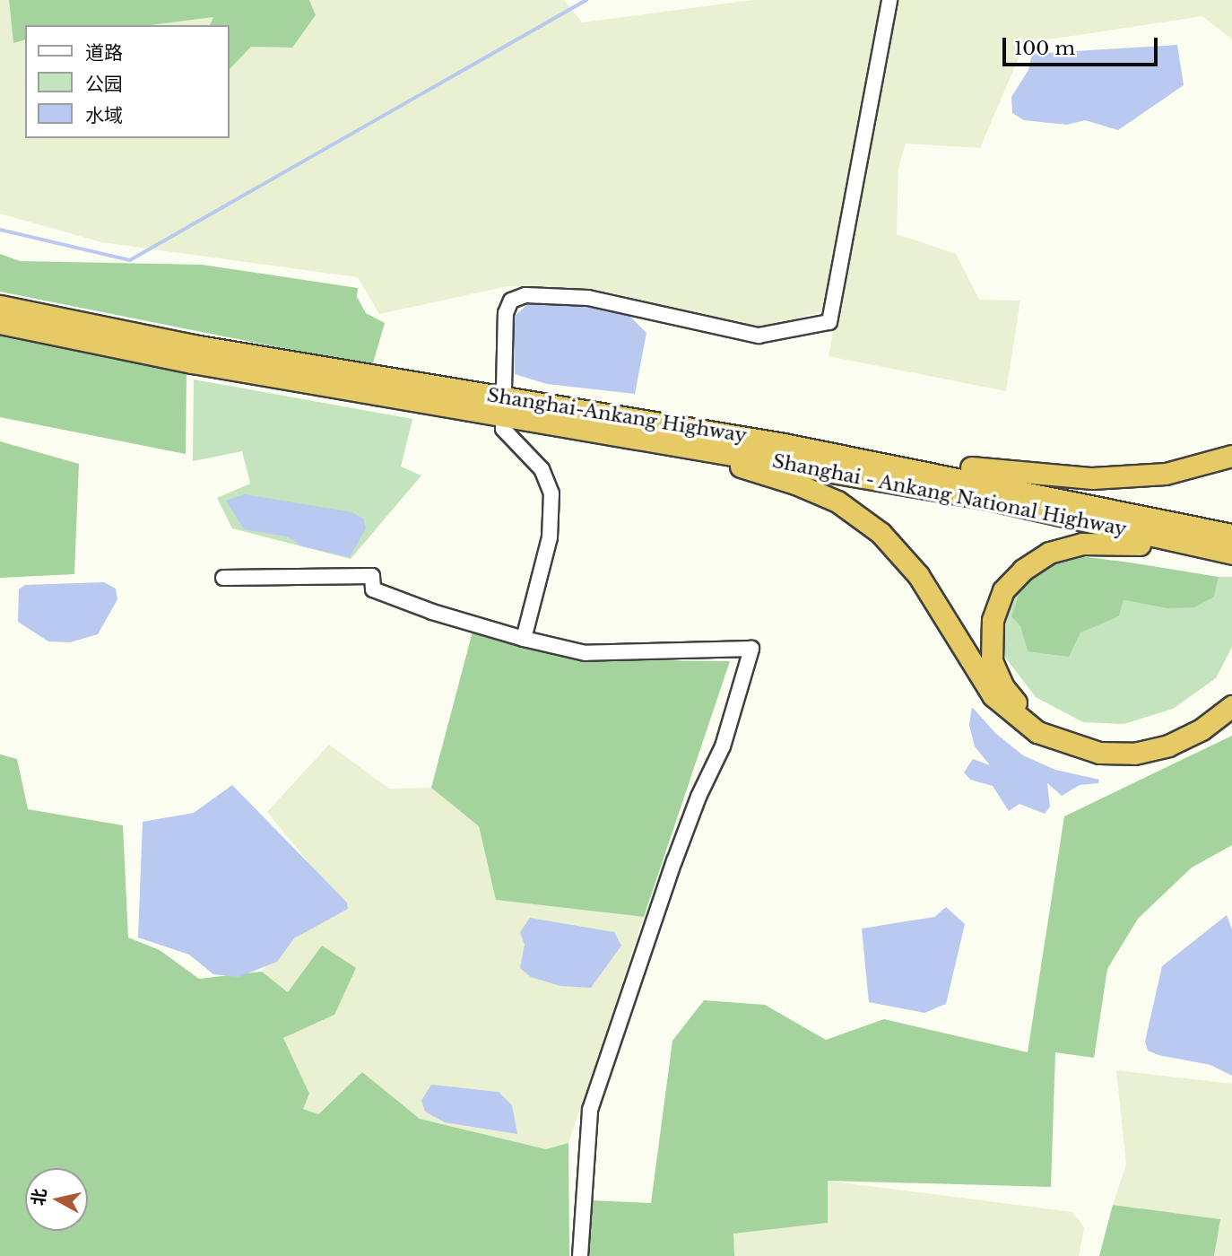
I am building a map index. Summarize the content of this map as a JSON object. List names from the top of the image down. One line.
{"streets":{"highway":["Shanghai-Ankang Highway","Shanghai - Ankang National Highway"]},"crossings":[["Shanghai-Ankang Highway","Shanghai - Ankang National Highway"]],"legend":["道路","公园","水域"],"scale_bar":"100 m","north":"left"}
